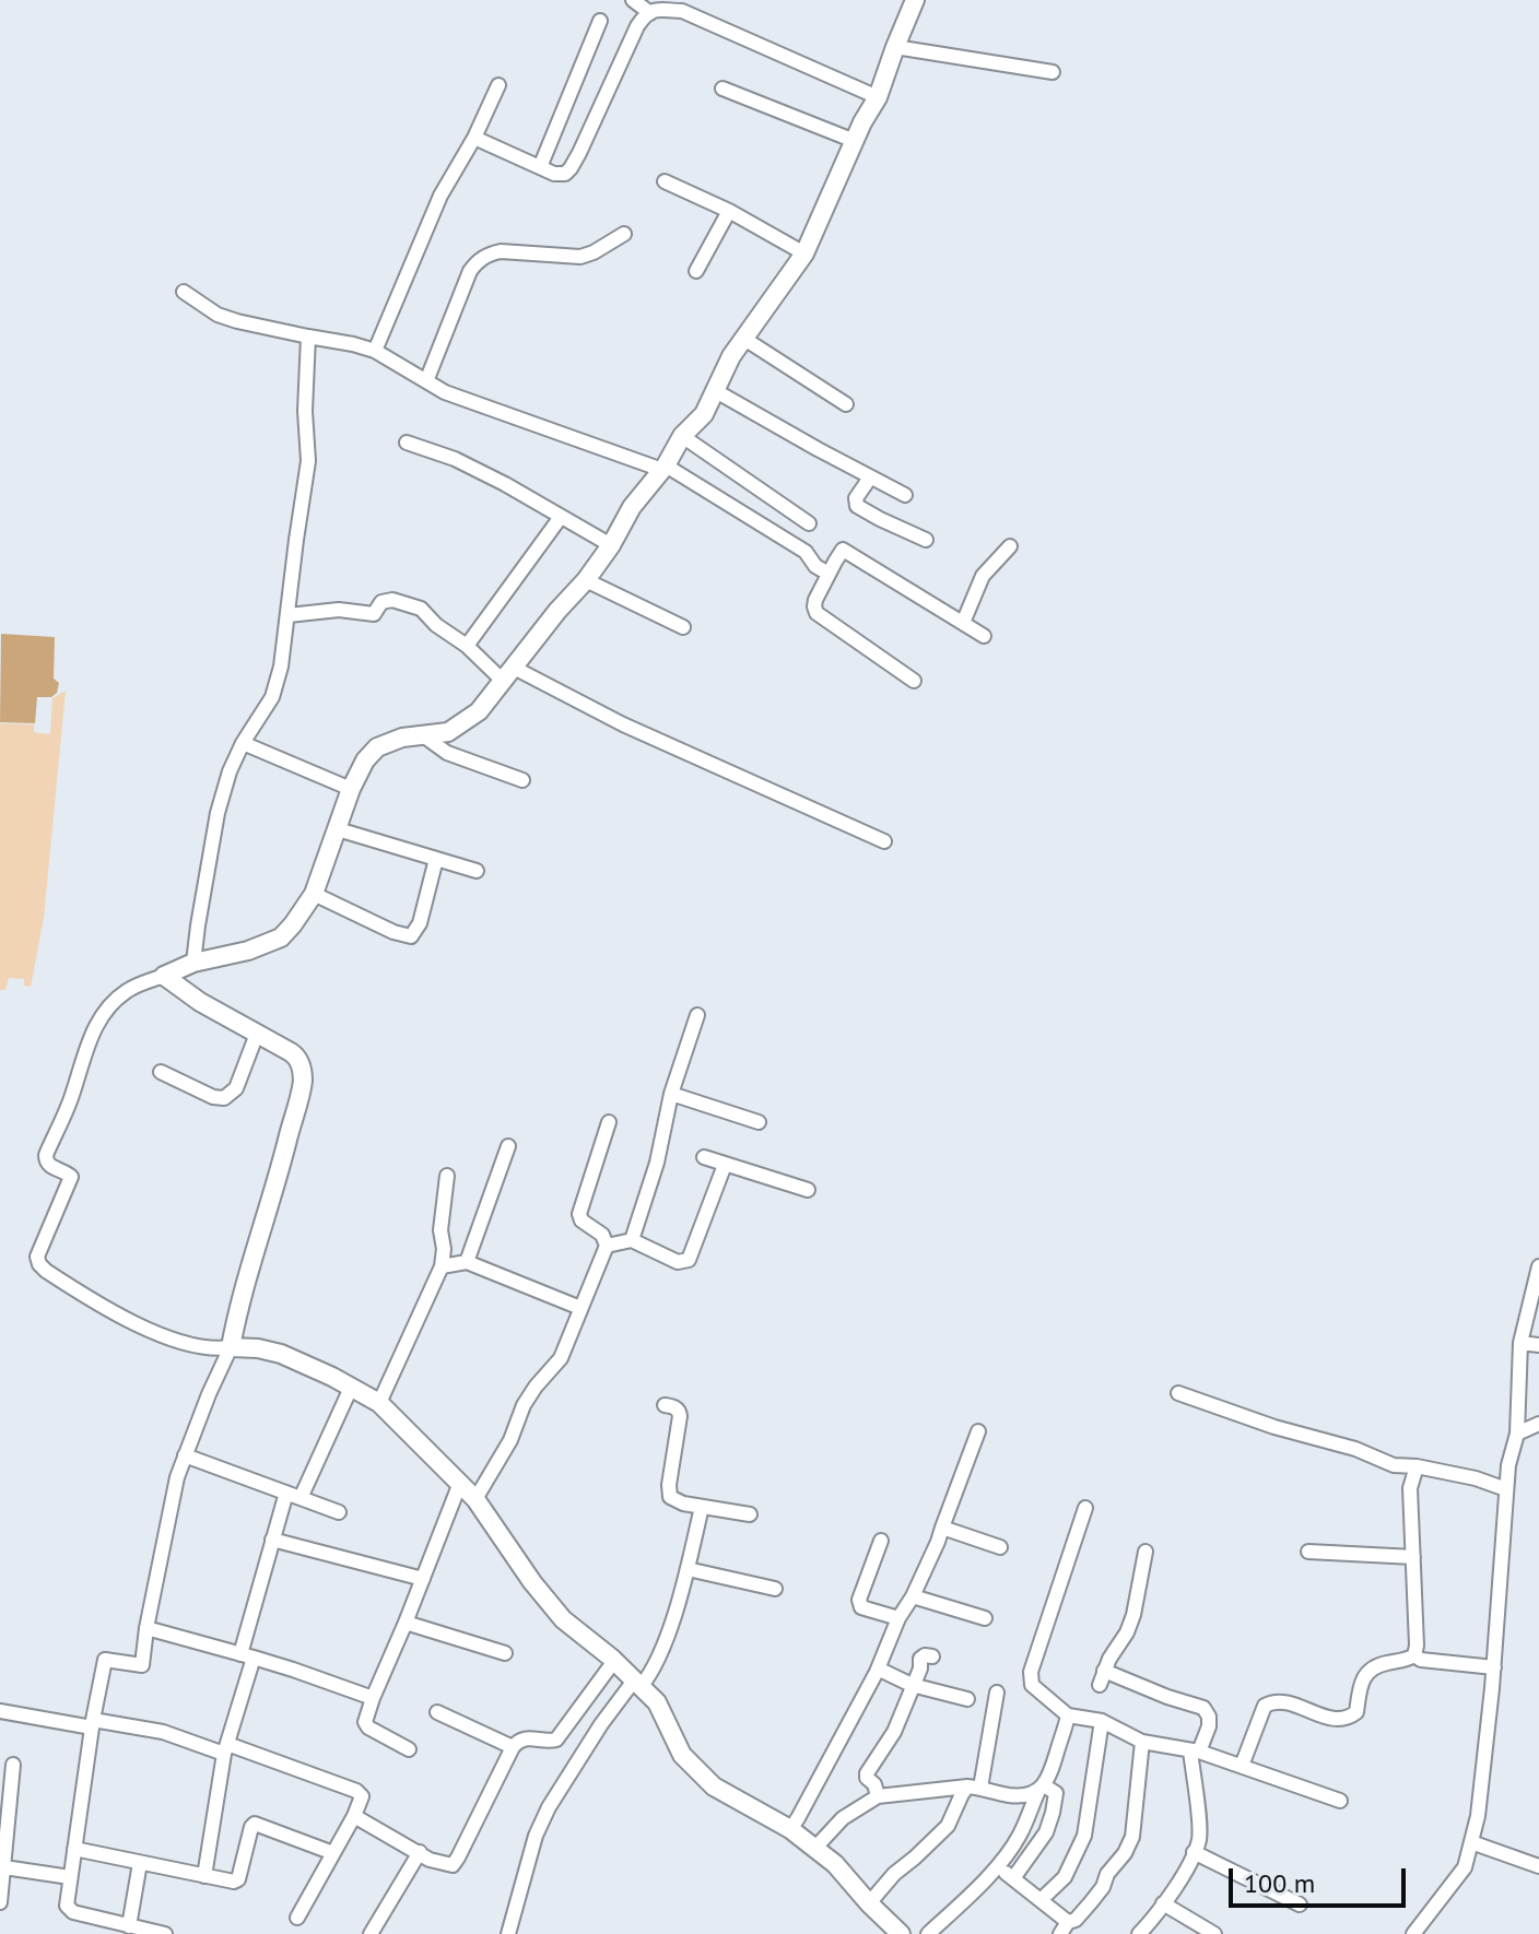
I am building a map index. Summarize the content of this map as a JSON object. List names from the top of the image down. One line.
{"scale_bar":"100 m"}
